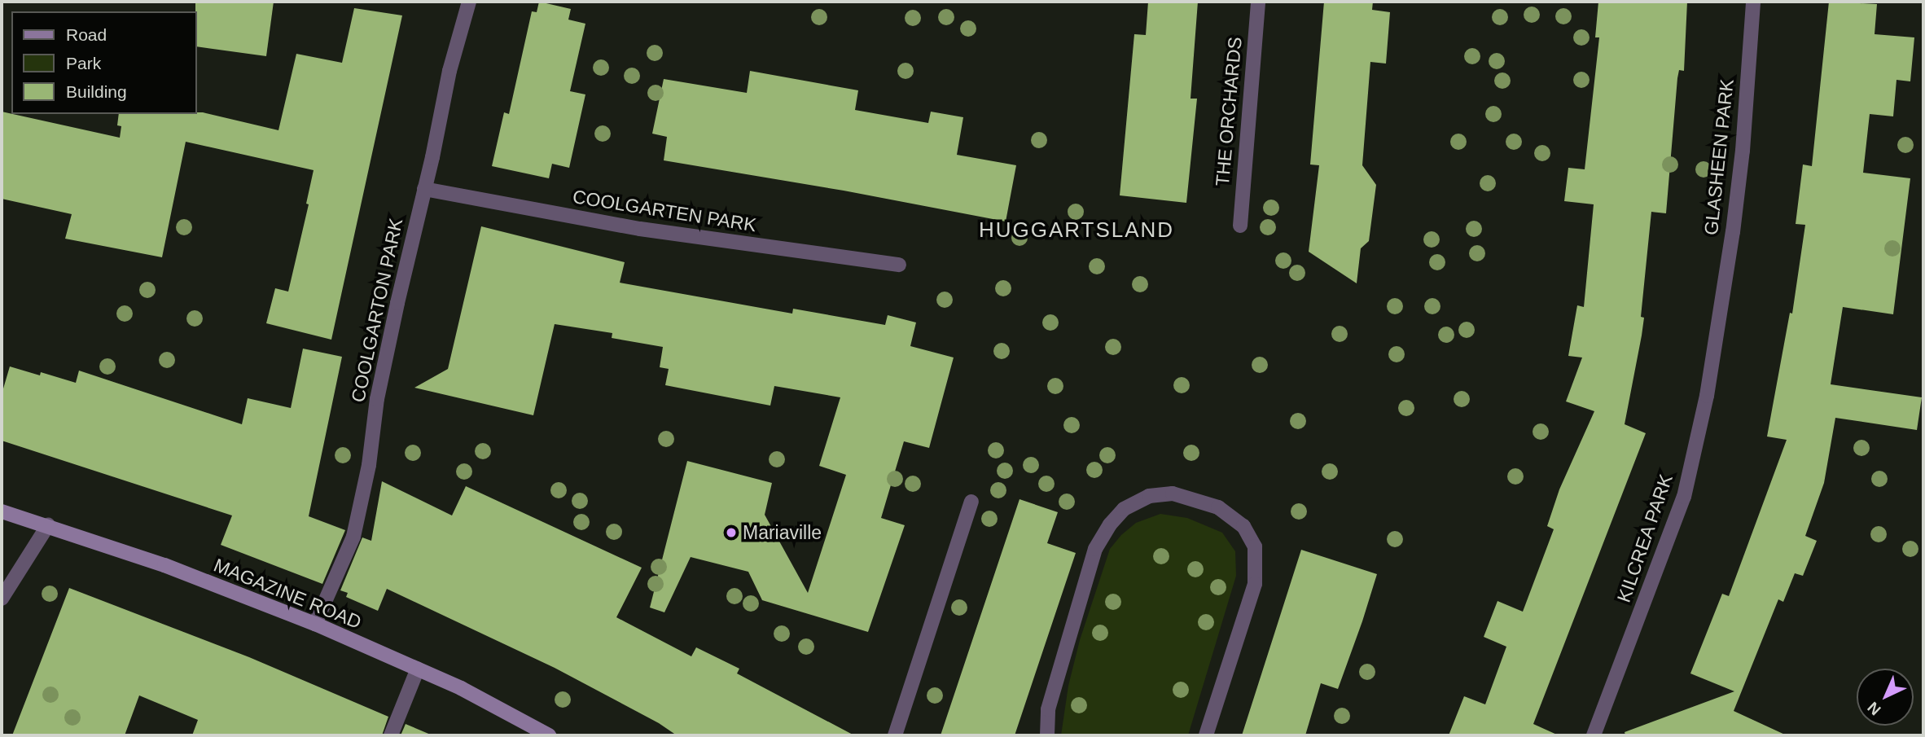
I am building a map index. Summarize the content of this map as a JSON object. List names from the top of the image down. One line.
{"streets":{"main road":["MAGAZINE ROAD"],"street":["THE ORCHARDS","GLASHEEN PARK","COOLGARTEN PARK","COOLGARTON PARK","KILCREA PARK"]},"crossings":[["GLASHEEN PARK","KILCREA PARK"],["COOLGARTEN PARK","COOLGARTON PARK"],["COOLGARTON PARK","MAGAZINE ROAD"]],"districts":["HUGGARTSLAND"],"places":["Mariaville"],"legend":["Road","Park","Building"],"north":"bottom left"}
